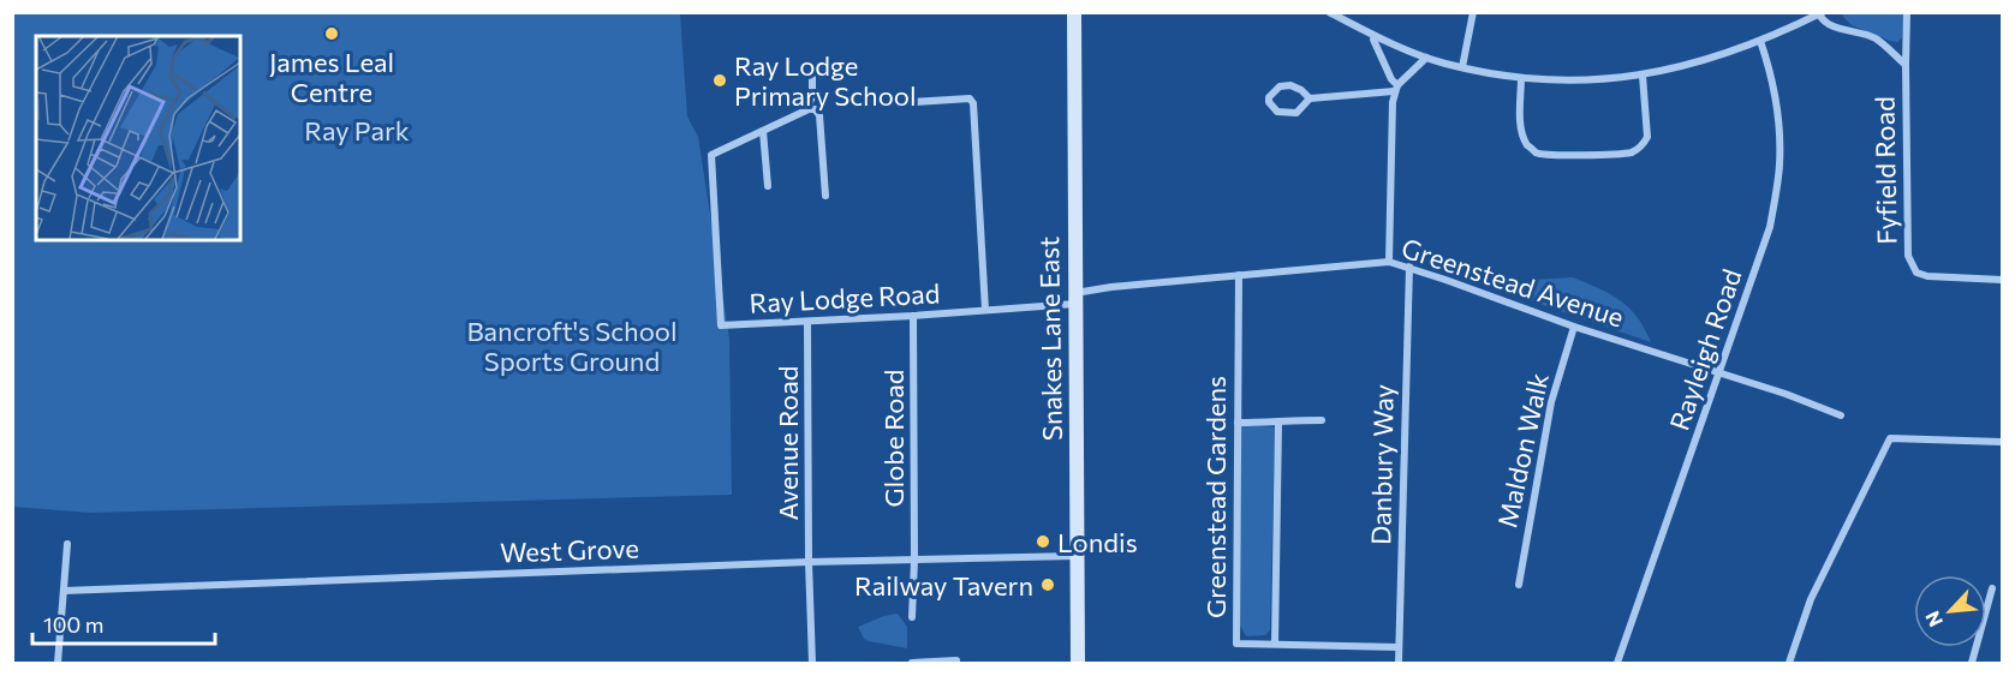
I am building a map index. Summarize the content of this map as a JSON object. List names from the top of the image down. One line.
{"streets":{"street":["Fyfield Road","Greenstead Avenue","Ray Lodge Road","Snakes Lane East","Rayleigh Road","Globe Road","Avenue Road","Maldon Walk","Danbury Way","Greenstead Gardens","West Grove"]},"crossings":[["Greenstead Avenue","Ray Lodge Road"],["Greenstead Avenue","Snakes Lane East"],["Greenstead Avenue","Rayleigh Road"],["Greenstead Avenue","Maldon Walk"],["Greenstead Avenue","Danbury Way"],["Greenstead Avenue","Greenstead Gardens"],["Ray Lodge Road","Snakes Lane East"],["Ray Lodge Road","Globe Road"],["Ray Lodge Road","Avenue Road"],["Snakes Lane East","West Grove"],["Globe Road","West Grove"],["Avenue Road","West Grove"],["Danbury Way","Greenstead Gardens"]],"parks":["Ray Park","Bancroft's School Sports Ground"],"places":["James Leal Centre","Ray Lodge Primary School","Londis","Railway Tavern"],"scale_bar":"100 m","north":"bottom left"}
